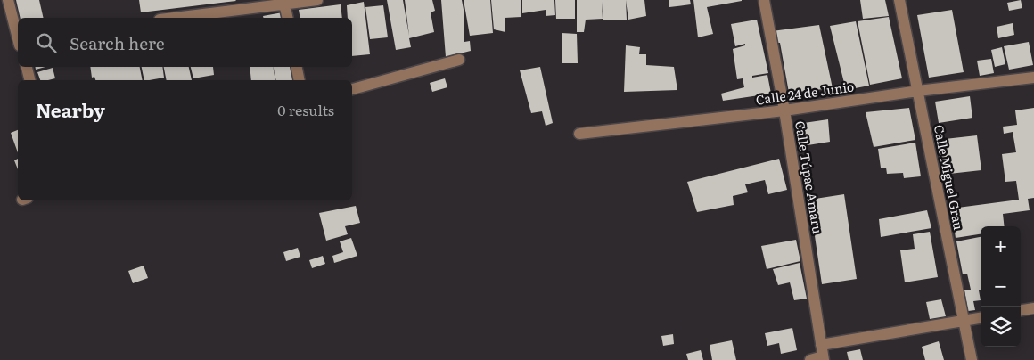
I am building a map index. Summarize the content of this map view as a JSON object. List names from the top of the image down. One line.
{"streets":{"street":["Calle 24 de Junio","Calle Túpac Amaru","Calle Miguel Grau"]},"crossings":[["Calle 24 de Junio","Calle Túpac Amaru"],["Calle 24 de Junio","Calle Miguel Grau"]],"page":{"search":"Search here","heading":["Nearby","0 results"],"map_buttons":["+","−"]}}
